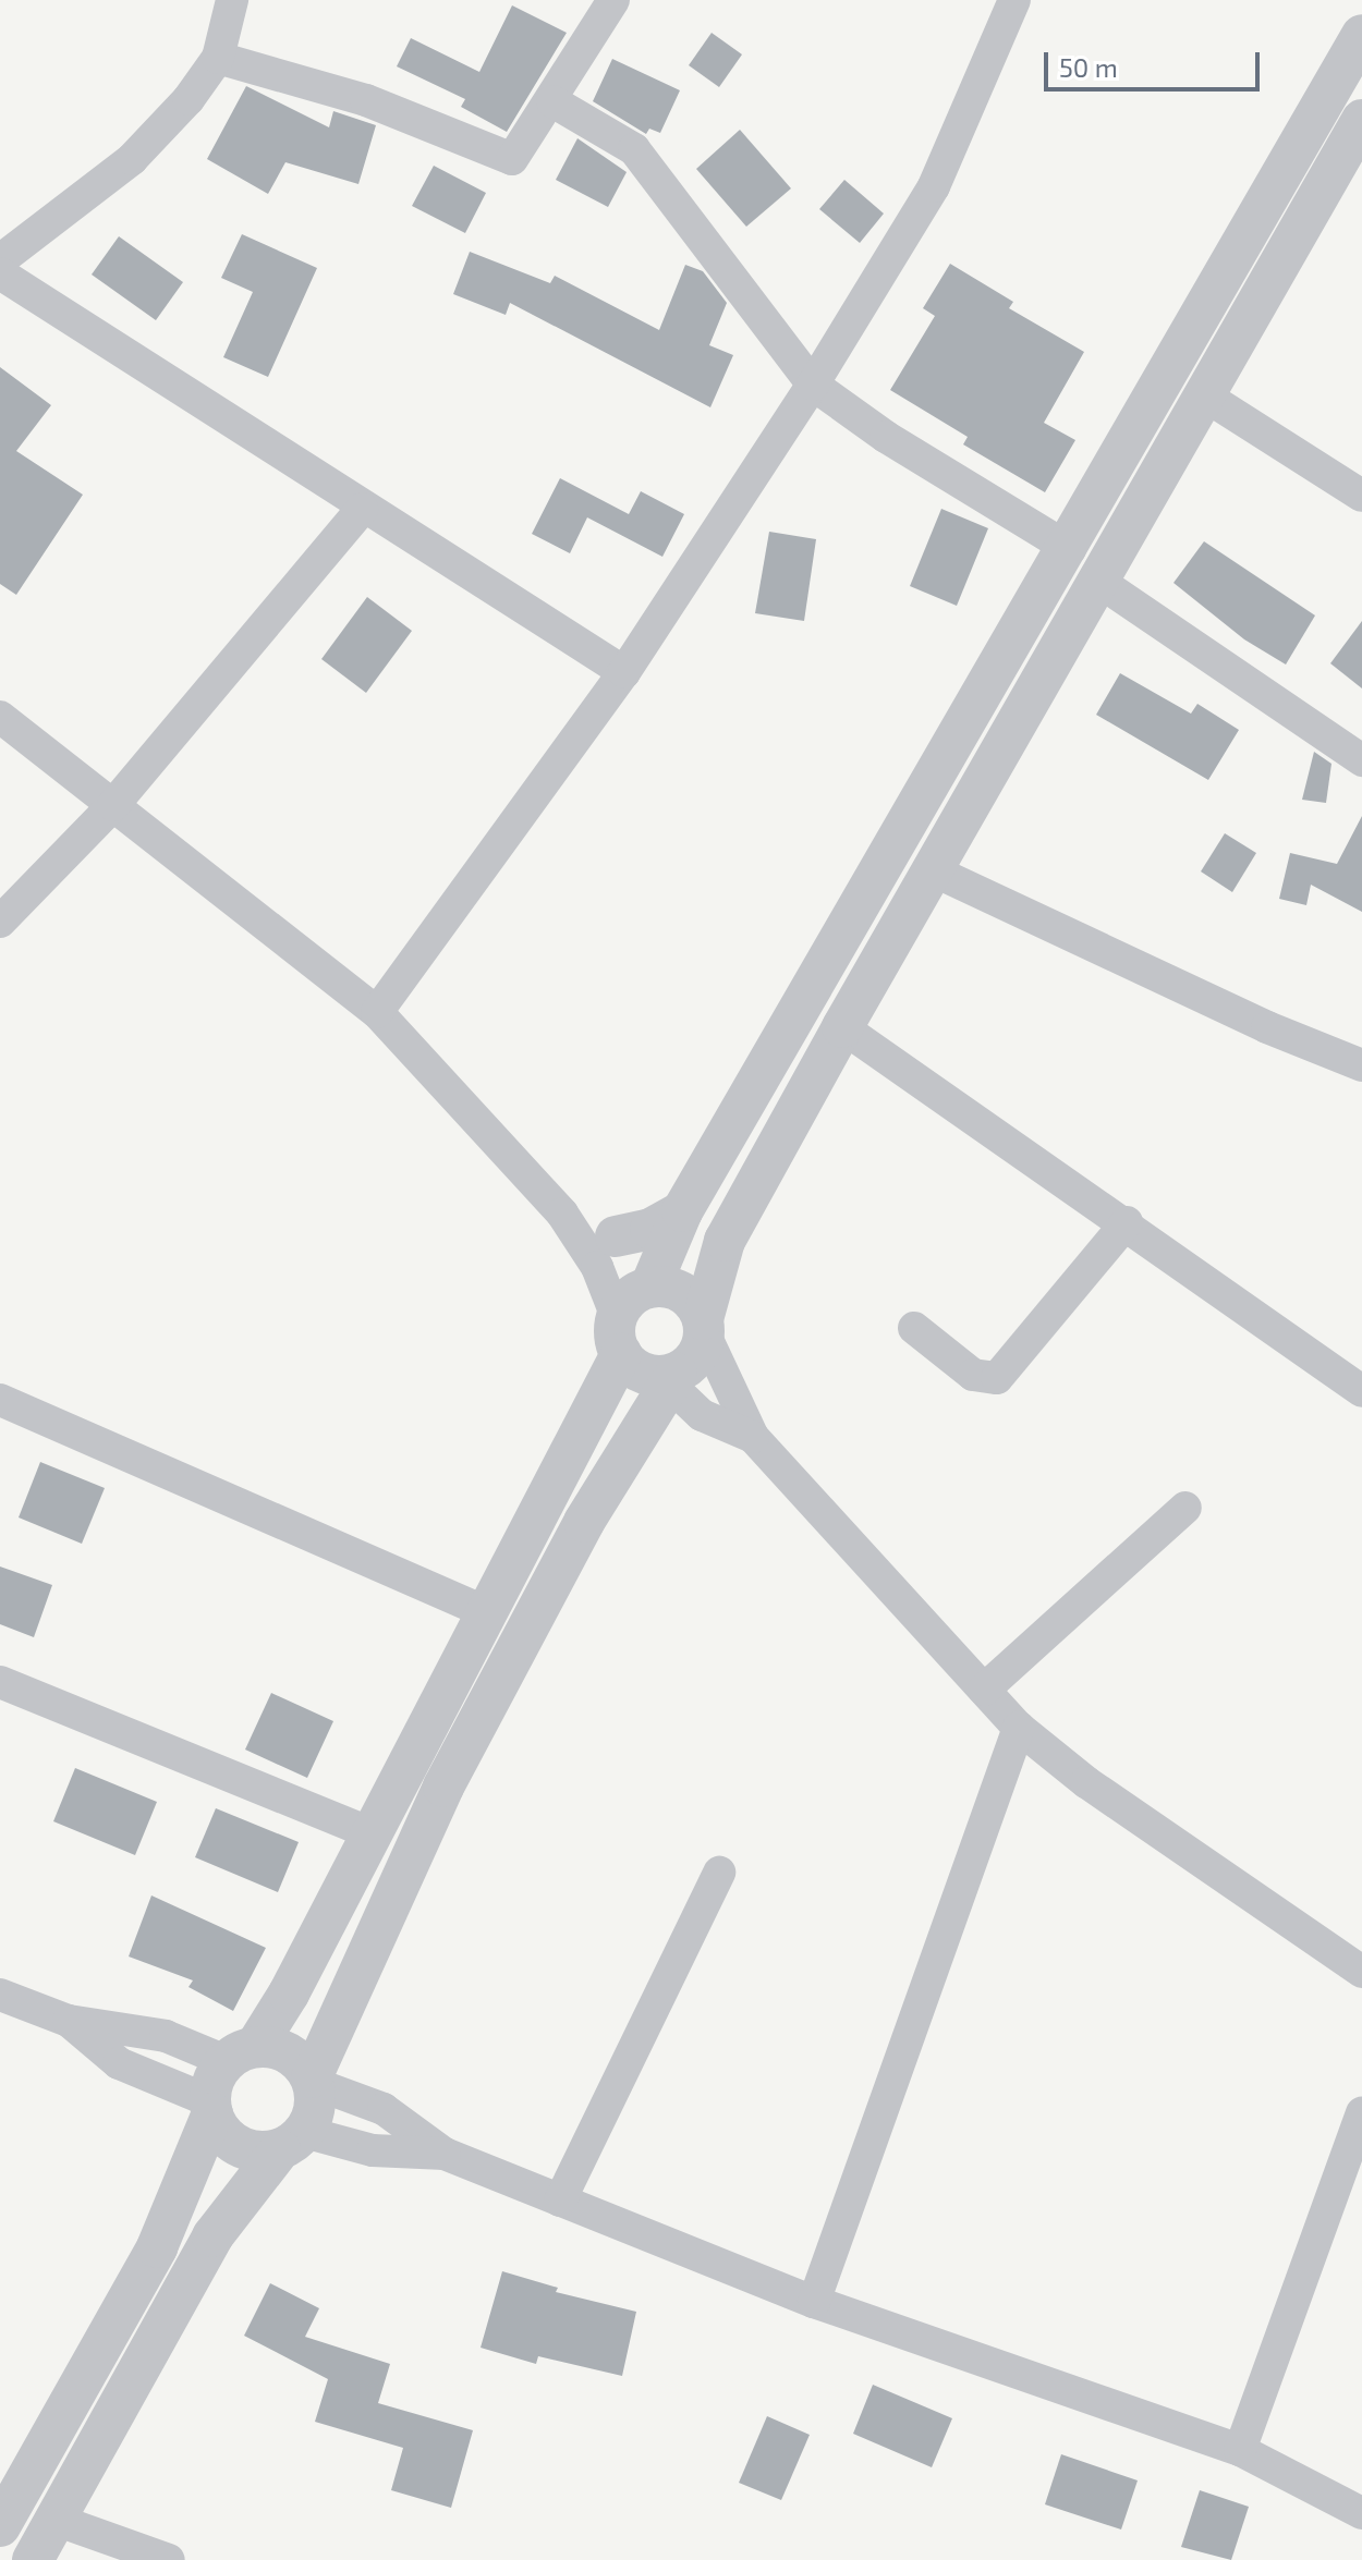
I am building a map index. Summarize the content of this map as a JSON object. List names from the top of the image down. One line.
{"scale_bar":"50 m"}
